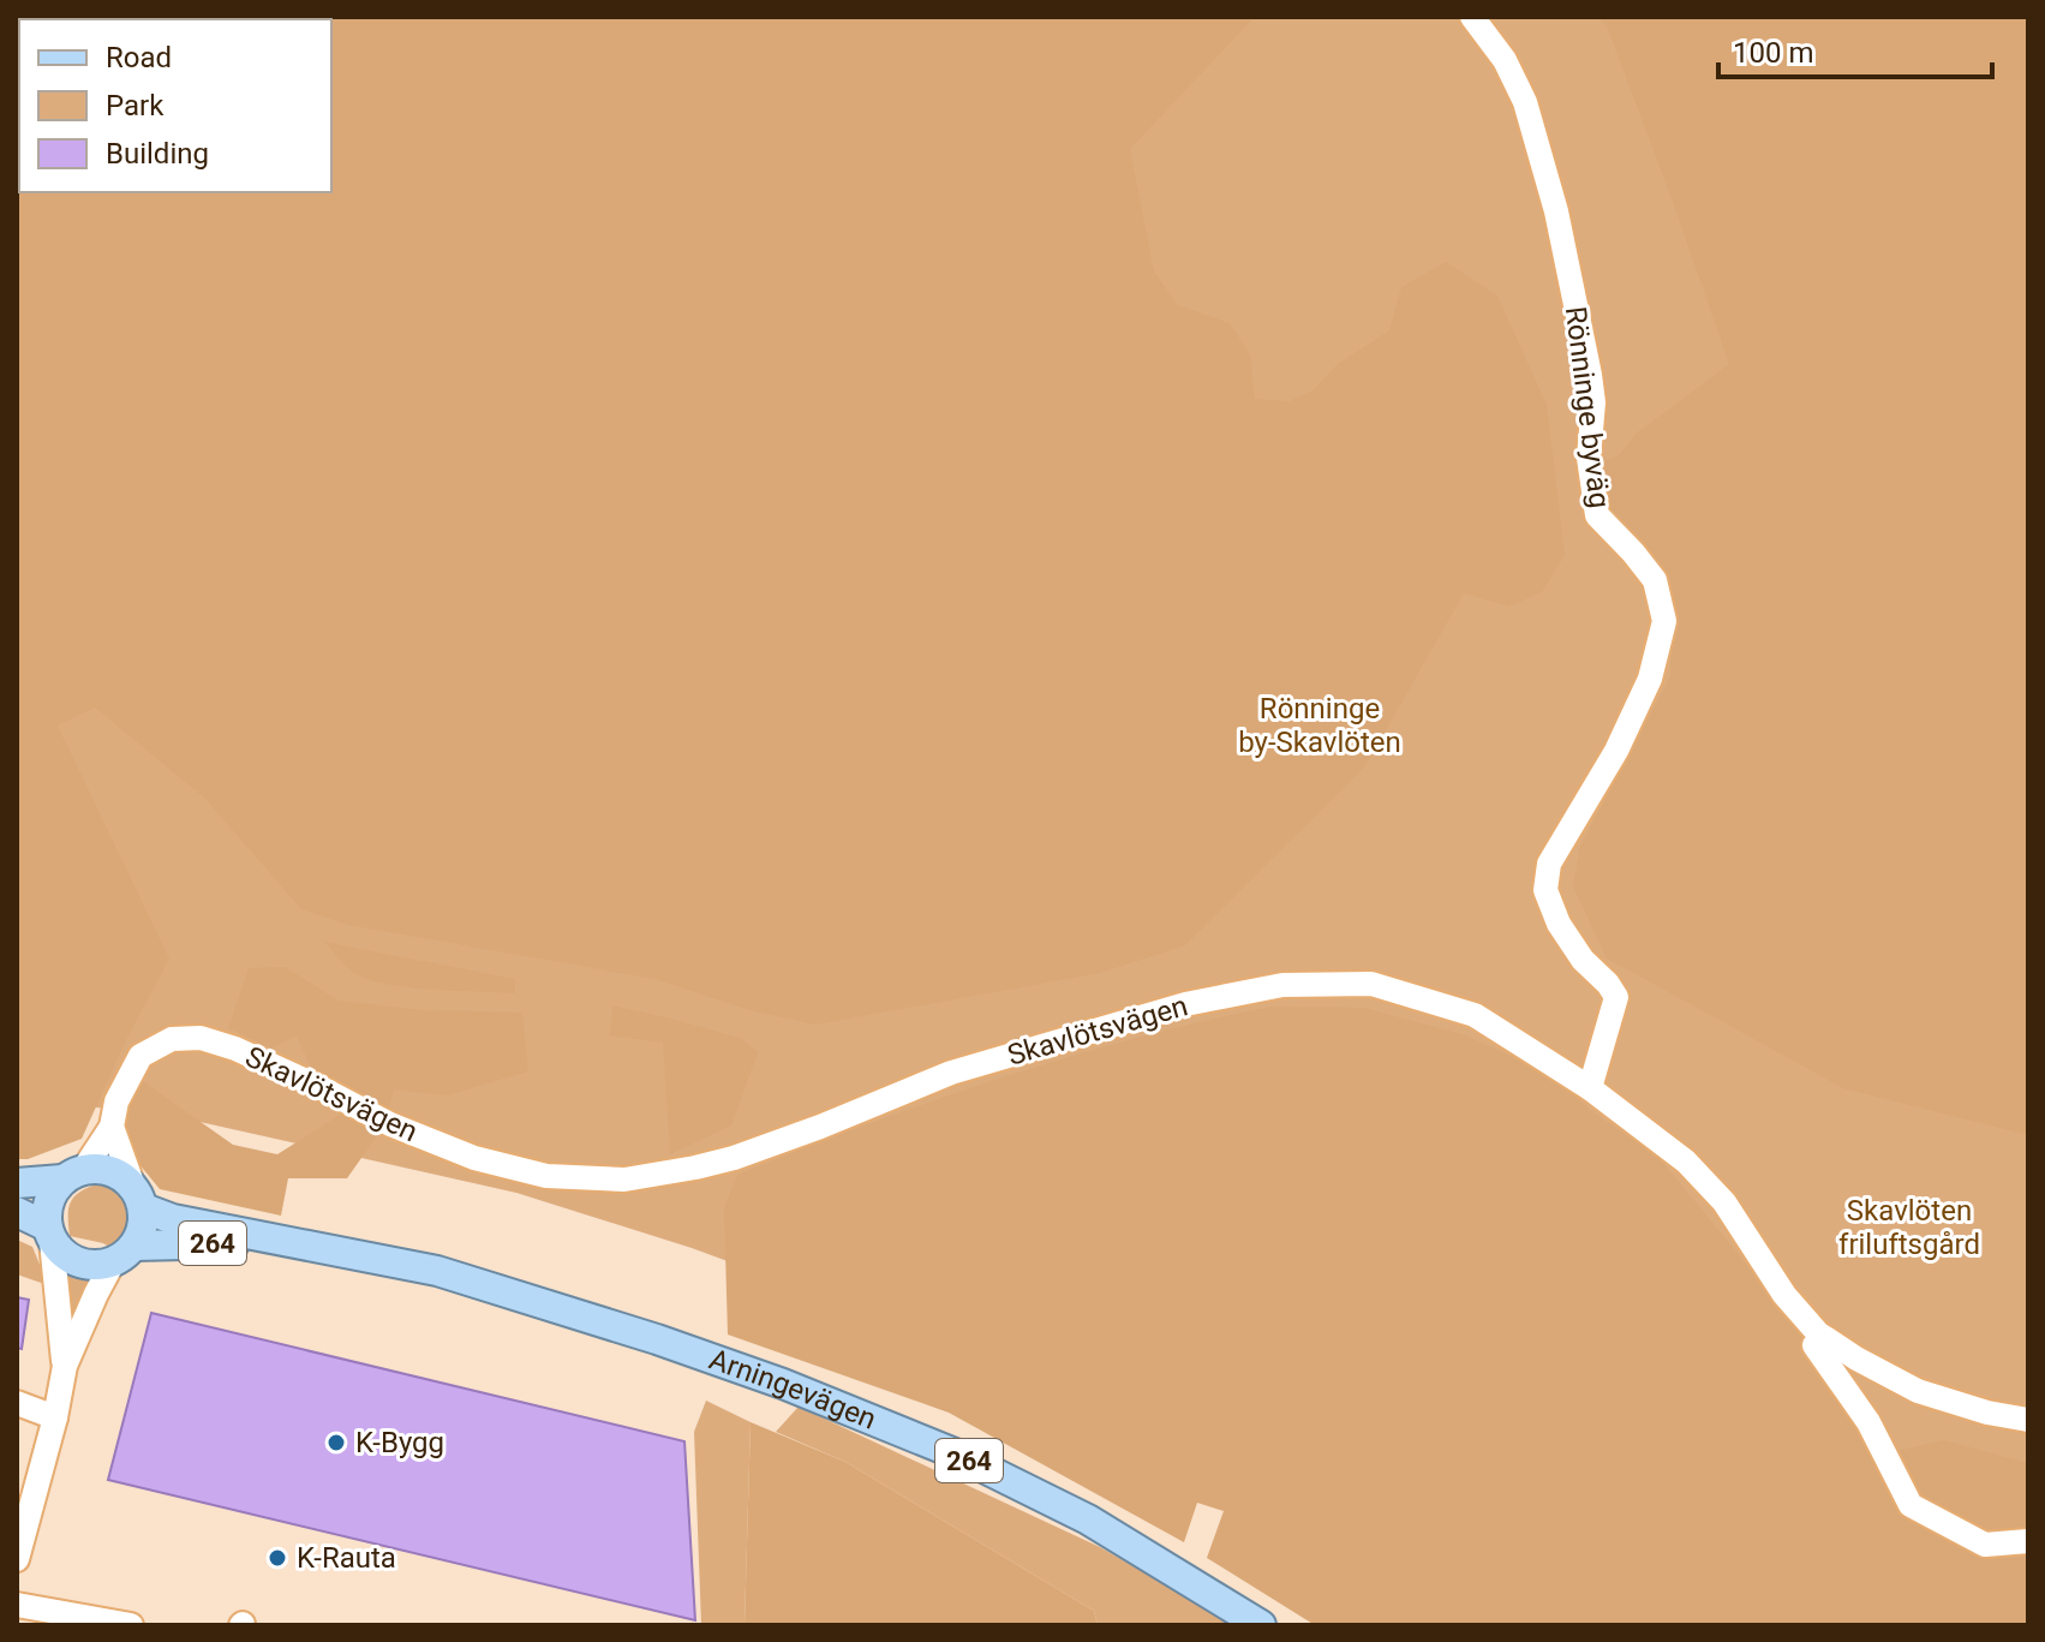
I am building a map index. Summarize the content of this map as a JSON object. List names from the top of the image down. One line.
{"streets":{"main road":["264","Arningevägen"],"street":["Rönninge byväg","Skavlötsvägen"]},"crossings":[["Rönninge byväg","Skavlötsvägen"],["Skavlötsvägen","264"],["Skavlötsvägen","Arningevägen"],["264","Arningevägen"]],"parks":["Rönninge by-Skavlöten","Skavlöten friluftsgård"],"places":["K-Bygg","K-Rauta"],"legend":["Road","Park","Building"],"scale_bar":"100 m"}
